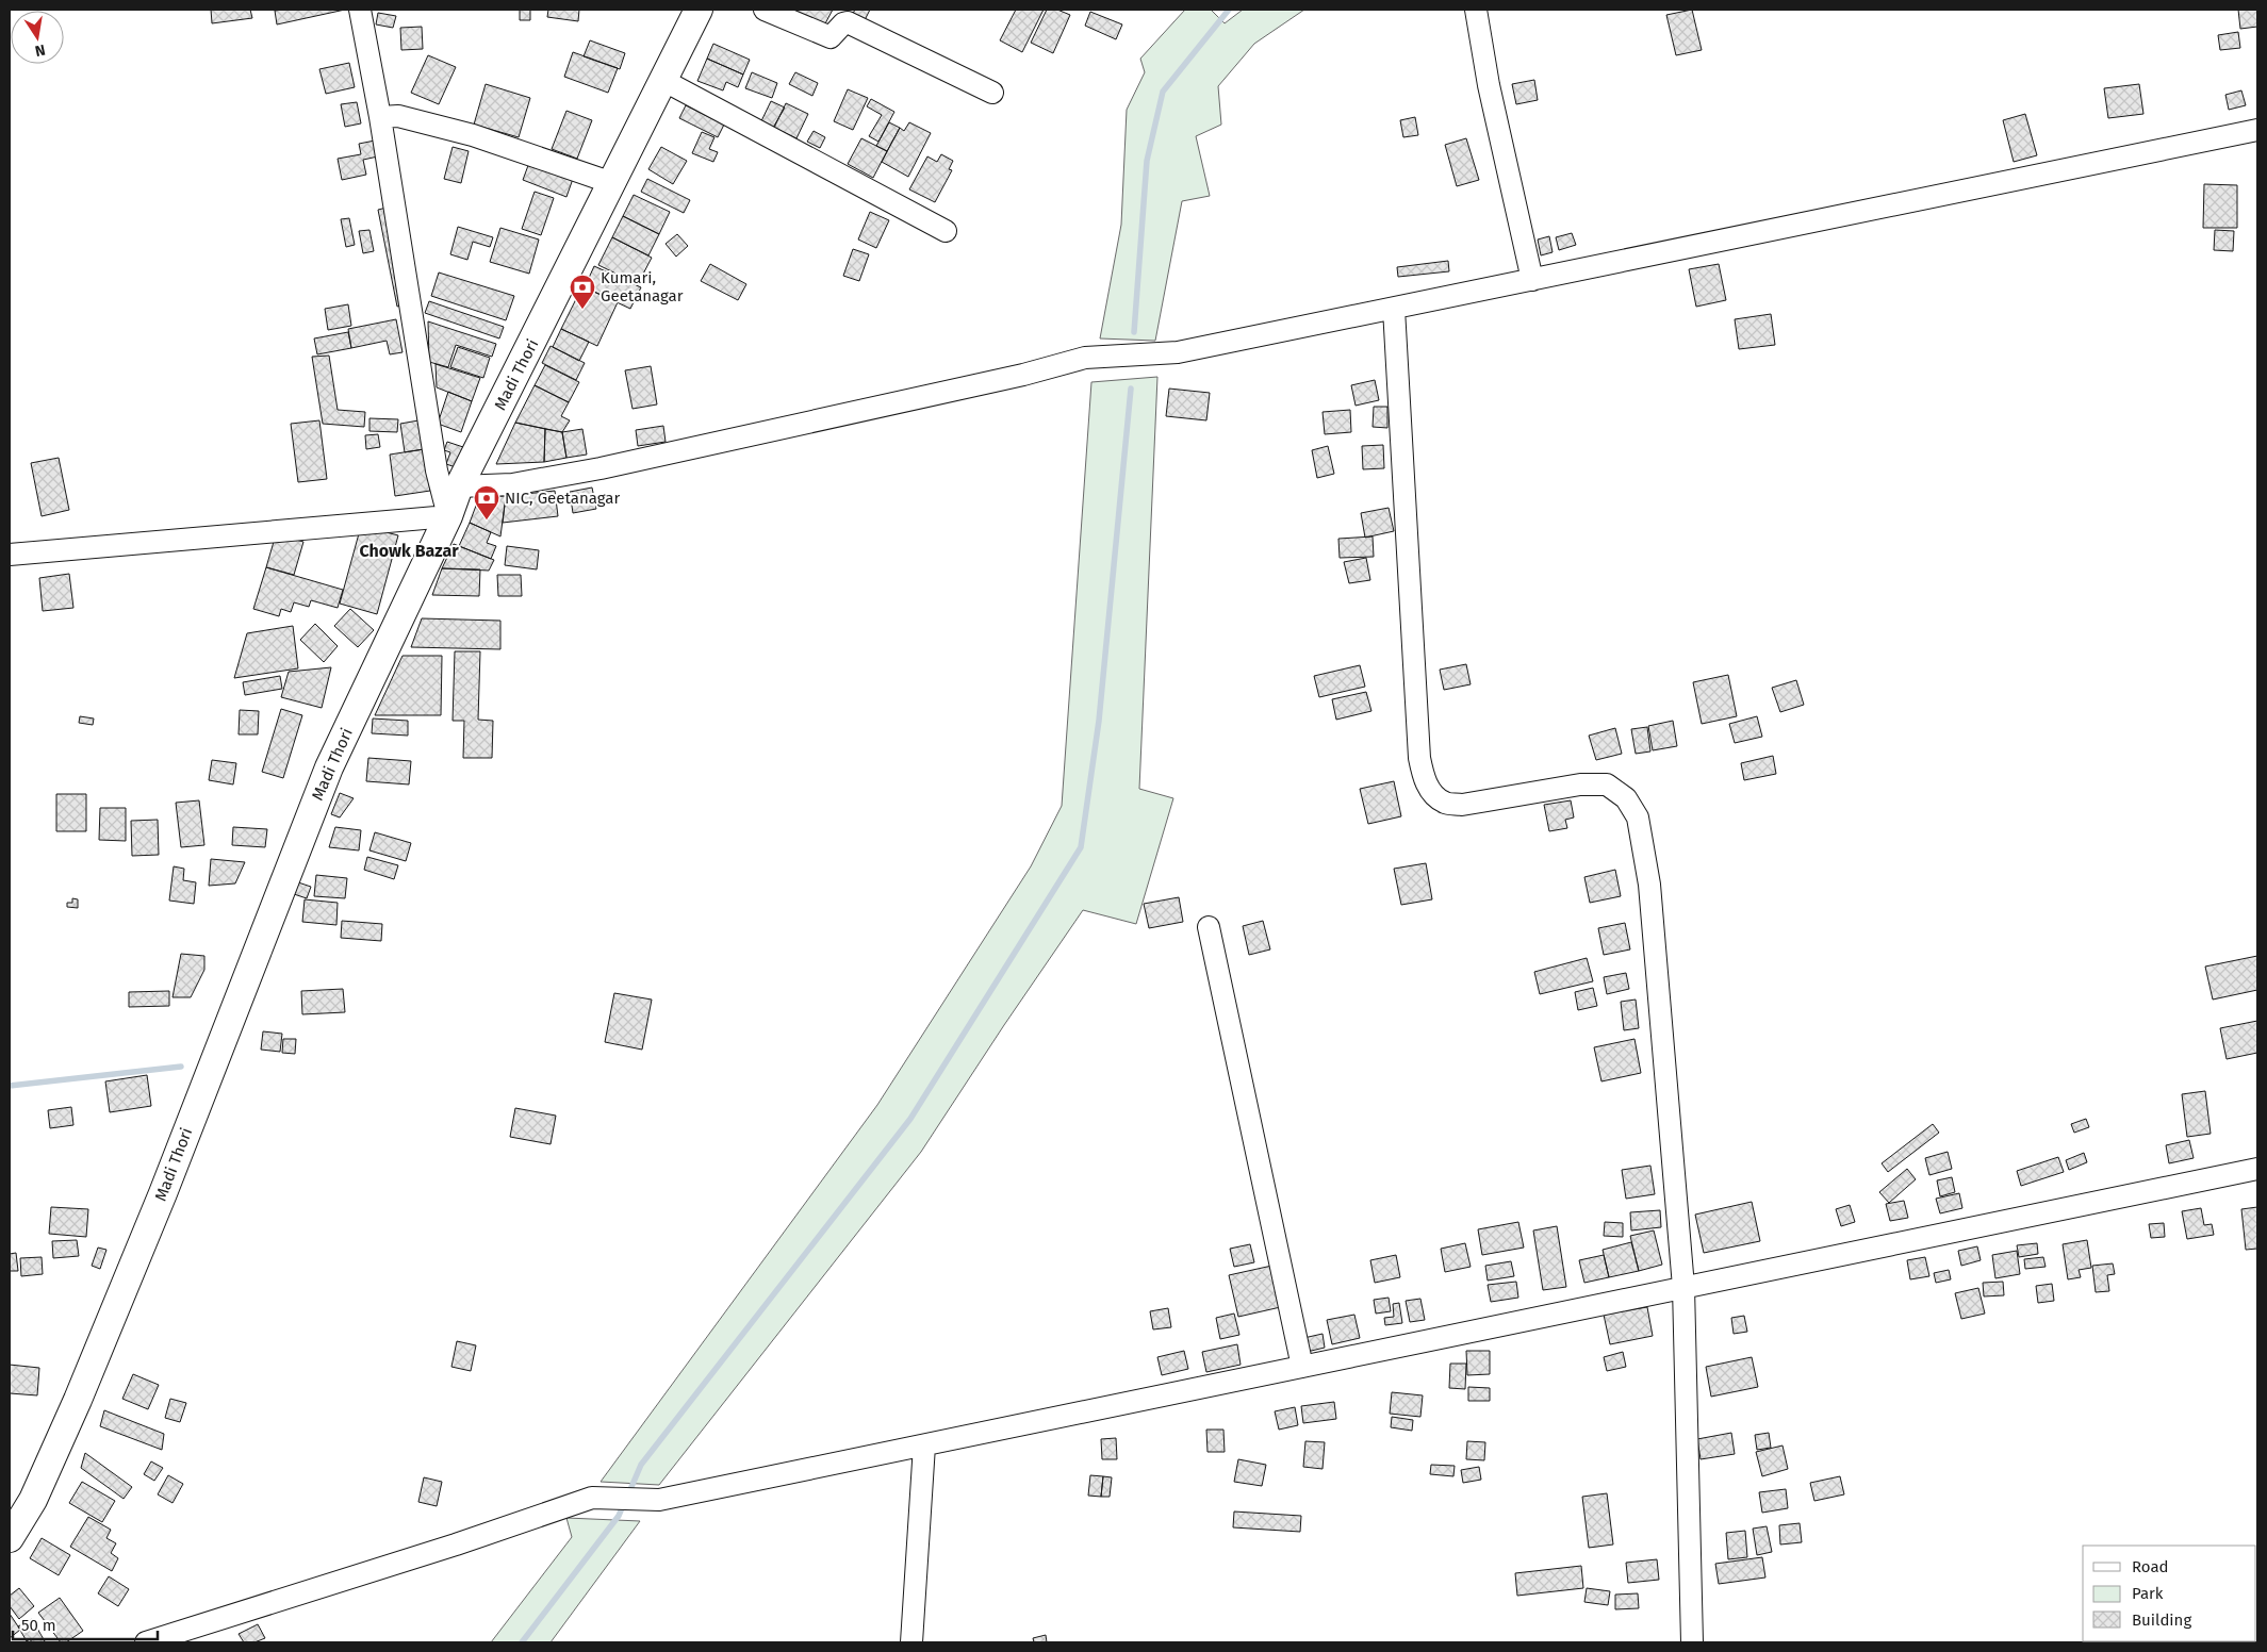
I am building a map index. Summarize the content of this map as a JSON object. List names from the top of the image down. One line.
{"streets":{"main road":["Madi Thori"]},"districts":["Chowk Bazar"],"places":{"bank":["Kumari, Geetanagar","NIC, Geetanagar"]},"legend":["Road","Park","Building"],"scale_bar":"50 m","north":"bottom"}
